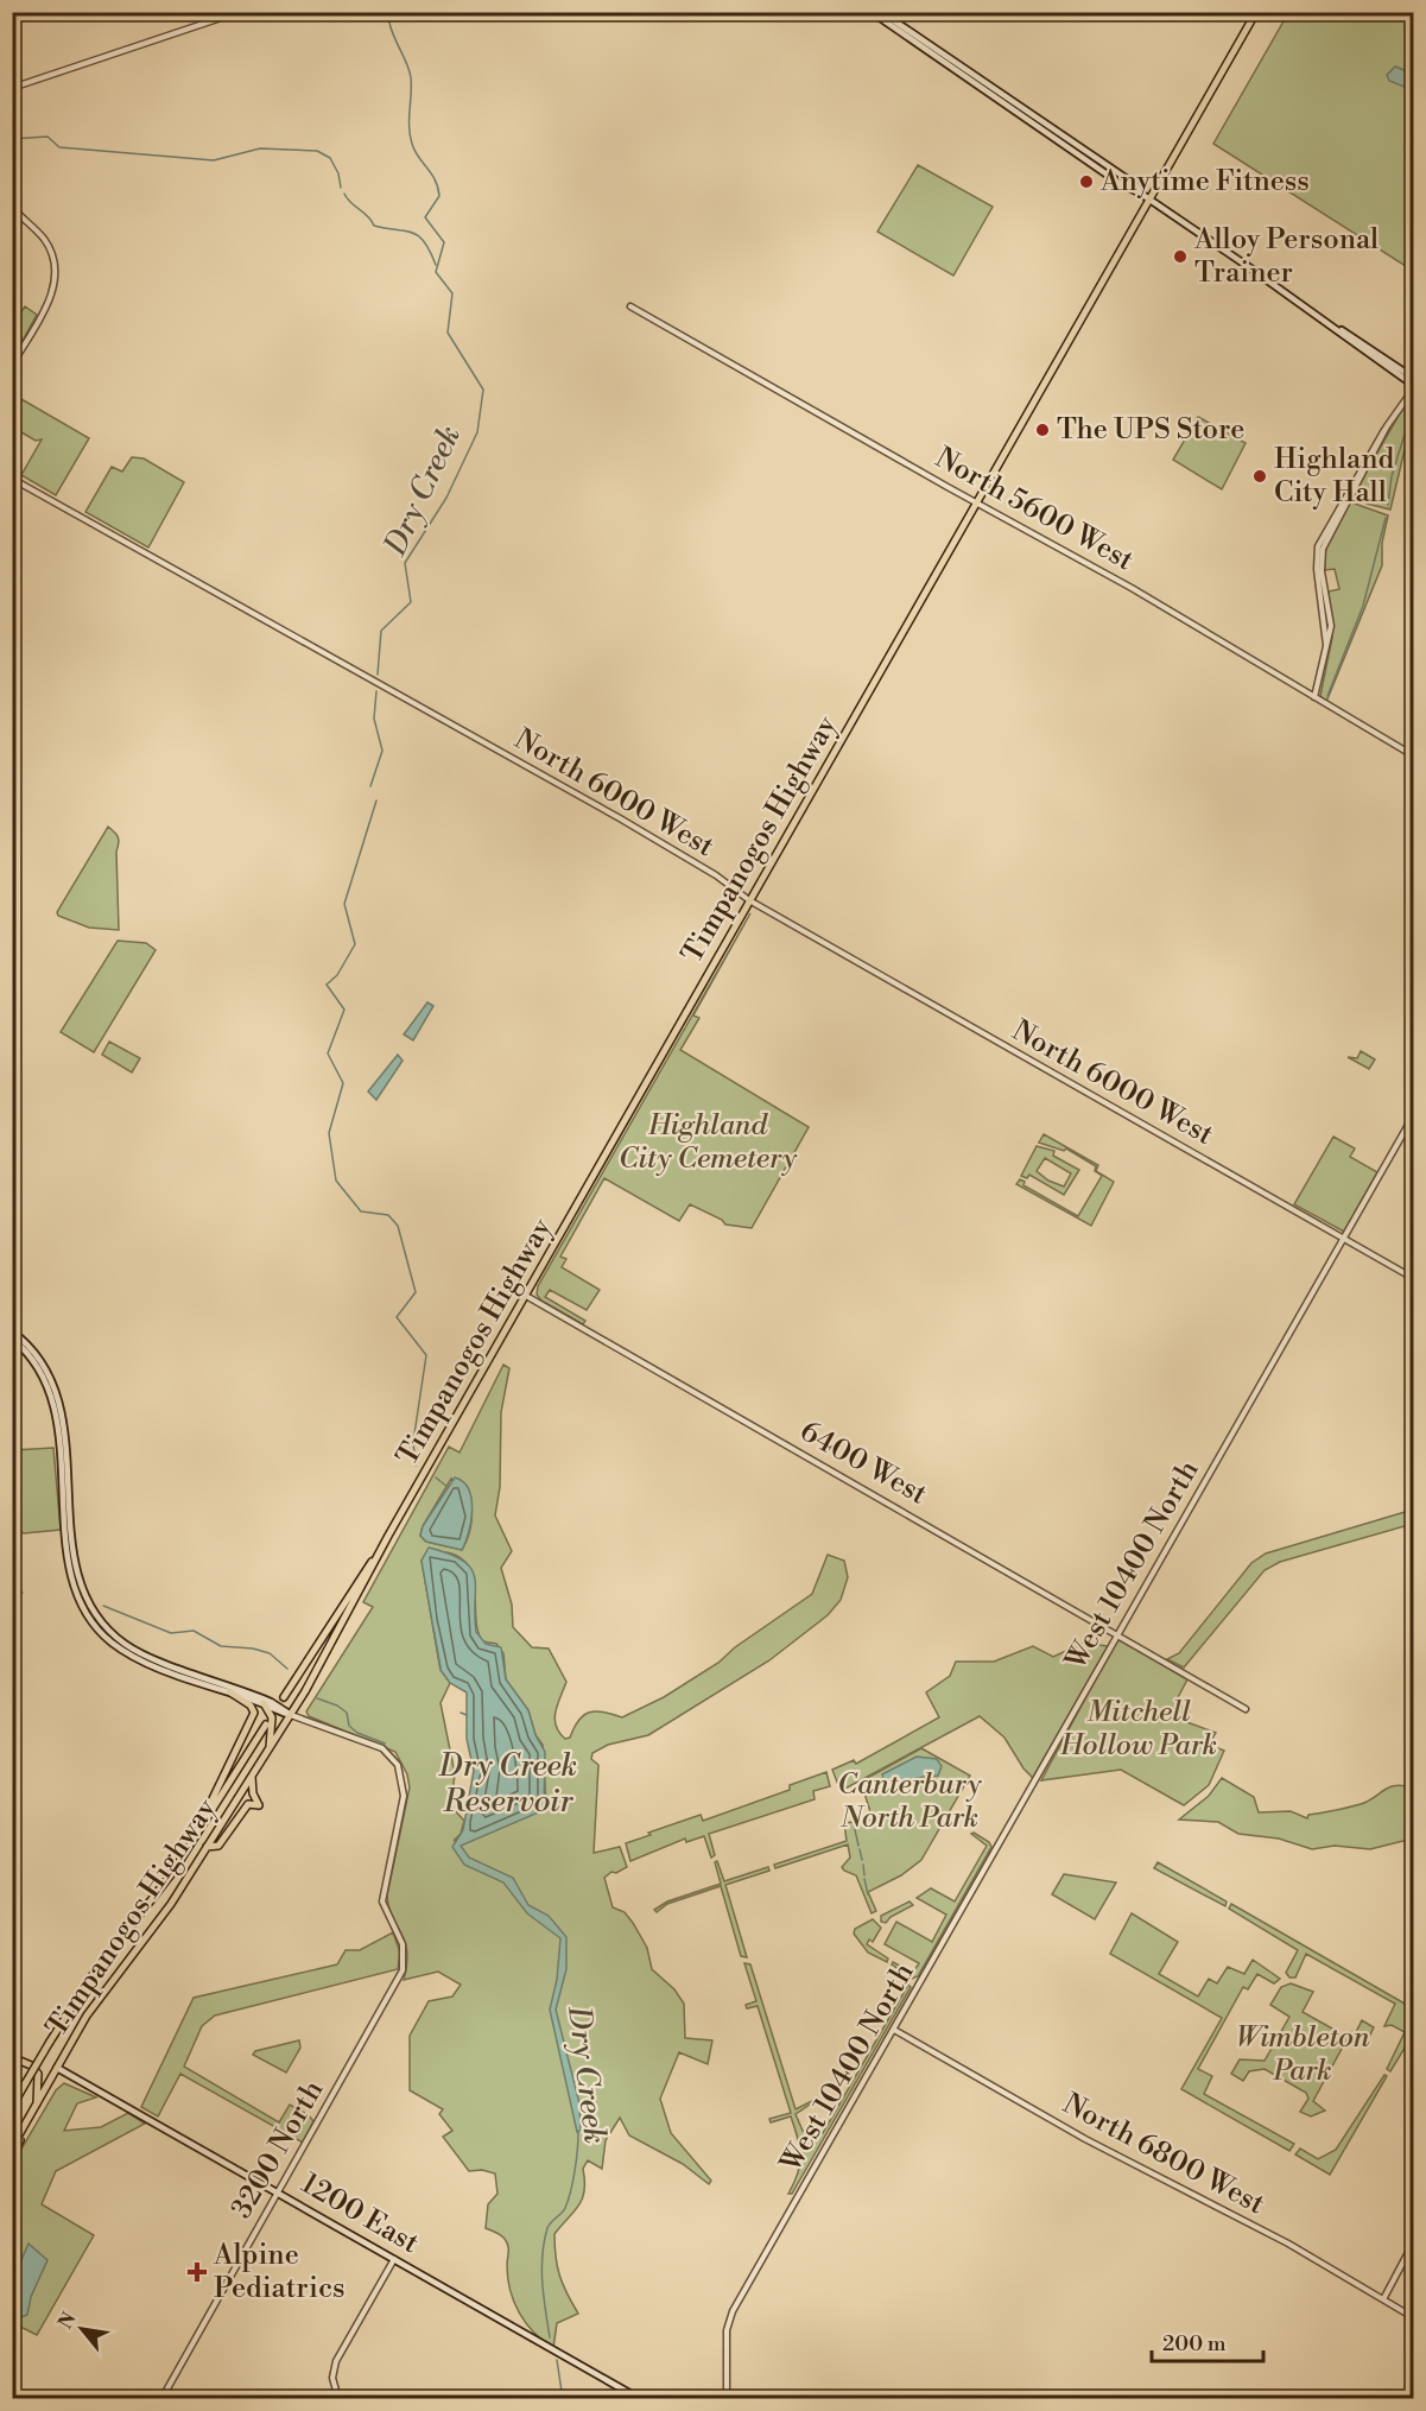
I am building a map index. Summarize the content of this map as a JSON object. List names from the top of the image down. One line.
{"streets":{"main road":["Timpanogos Highway","1200 East"],"street":["North 5600 West","North 6000 West","6400 West","West 10400 North","3200 North","North 6800 West"]},"crossings":[["North 5600 West","Timpanogos Highway"],["North 6000 West","Timpanogos Highway"],["North 6000 West","West 10400 North"],["Timpanogos Highway","6400 West"],["Timpanogos Highway","3200 North"],["Timpanogos Highway","1200 East"],["6400 West","West 10400 North"],["West 10400 North","North 6800 West"],["3200 North","1200 East"]],"water":["Dry Creek","Dry Creek Reservoir"],"parks":["Highland City Cemetery","Mitchell Hollow Park","Canterbury North Park","Wimbleton Park"],"places":{"other":["Anytime Fitness","Alloy Personal Trainer","The UPS Store","Highland City Hall"],"health":["Alpine Pediatrics"]},"scale_bar":"200 m","north":"top left"}
